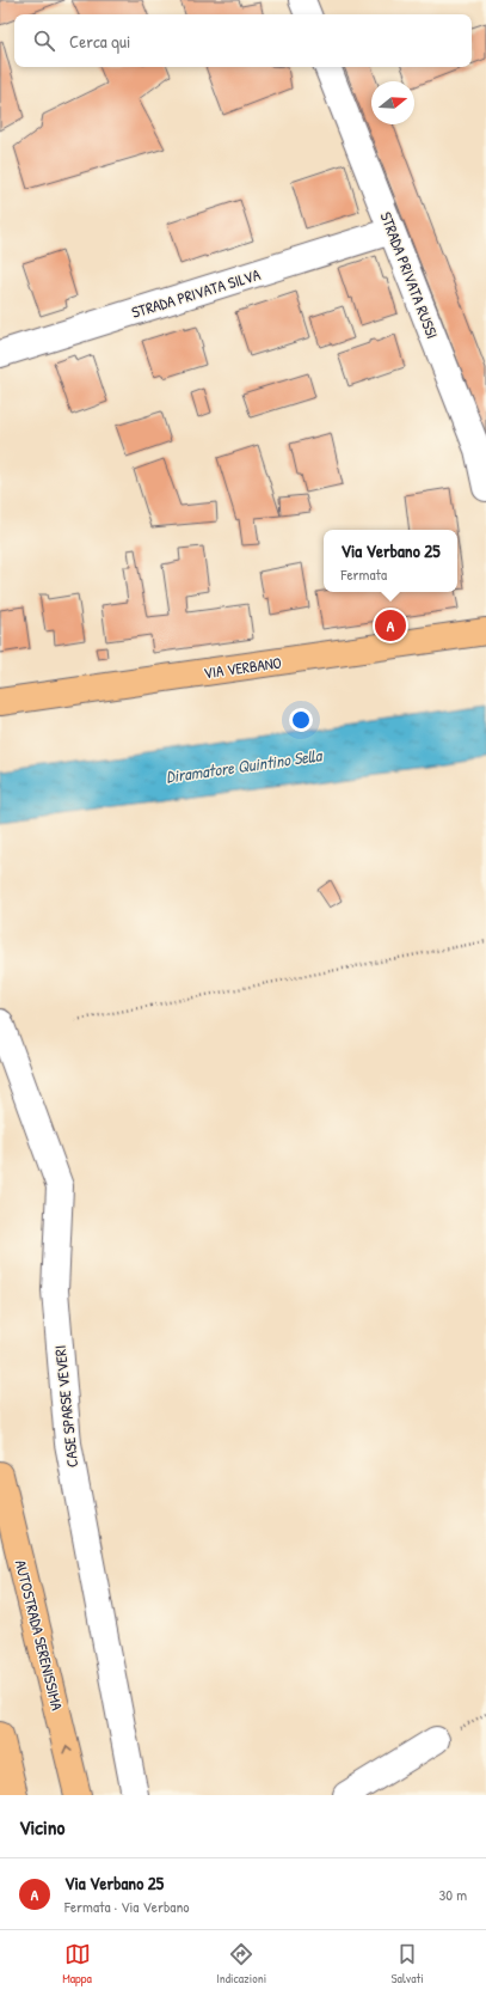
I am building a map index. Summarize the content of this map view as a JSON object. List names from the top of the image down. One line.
{"streets":{"main road":["VIA VERBANO","AUTOSTRADA SERENISSIMA"],"street":["STRADA PRIVATA RUSSI","STRADA PRIVATA SILVA","CASE SPARSE VEVERI"]},"crossings":[["STRADA PRIVATA RUSSI","STRADA PRIVATA SILVA"]],"one_way":["AUTOSTRADA SERENISSIMA"],"water":["Diramatore Quintino Sella"],"north":"right","page":{"search":"Cerca qui","popup":["Via Verbano 25","Fermata"],"pins":"A","heading":"Vicino","list":[{"mark":"A","name":"Via Verbano 25","note":"Fermata · Via Verbano","value":"30 m"}],"nav":["Mappa","Indicazioni","Salvati"]}}
